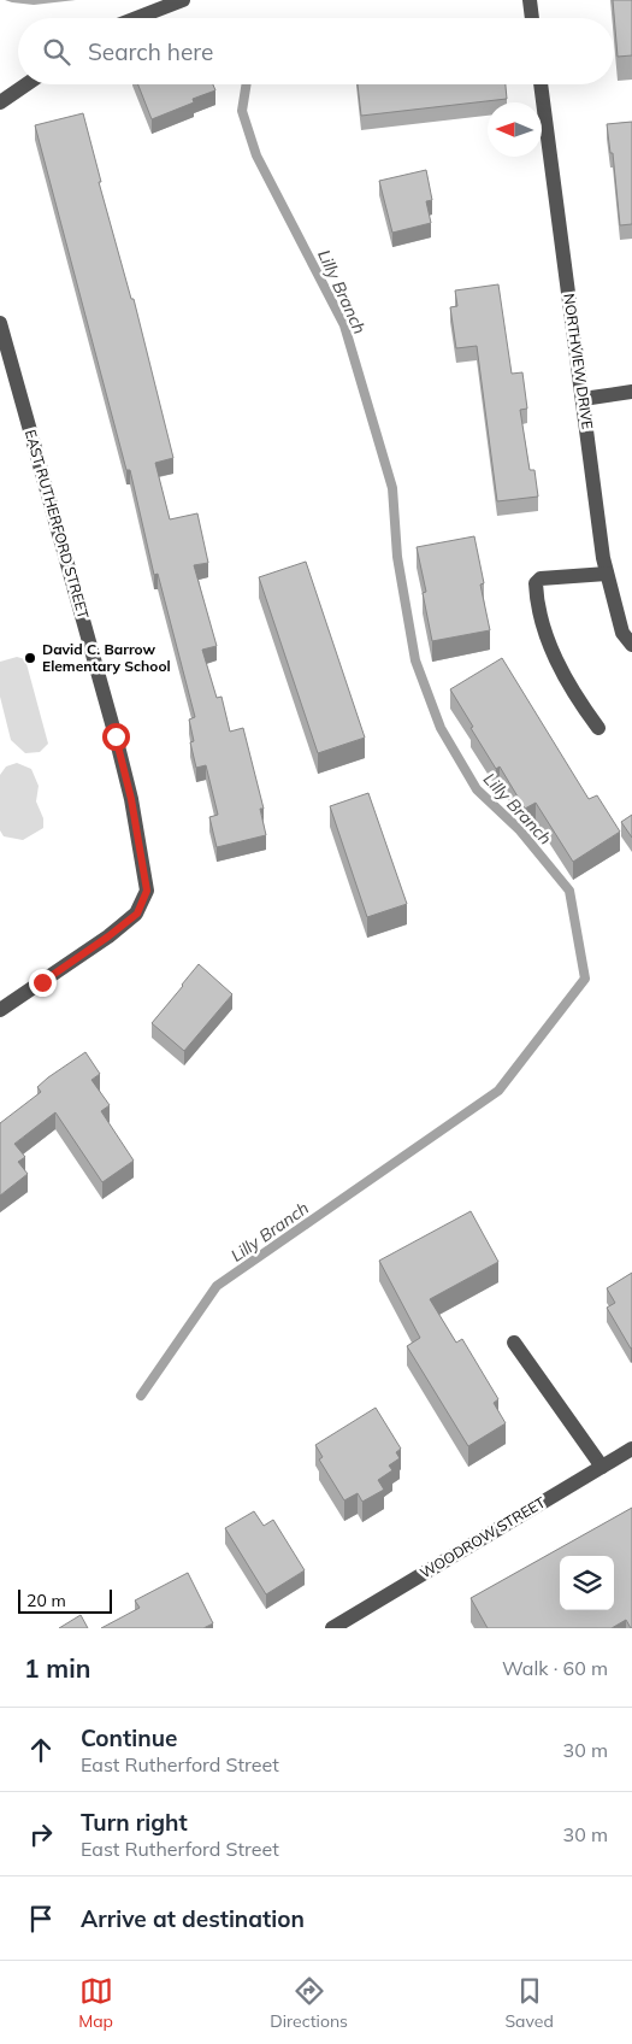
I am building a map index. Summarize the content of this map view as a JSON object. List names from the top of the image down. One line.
{"streets":{"street":["NORTHVIEW DRIVE","EAST RUTHERFORD STREET","WOODROW STREET"]},"water":["Lilly Branch"],"places":["David C. Barrow Elementary School"],"scale_bar":"20 m","north":"left","page":{"search":"Search here","scale":"20 m","heading":["1 min","Walk · 60 m"],"list":[["Continue","East Rutherford Street","30 m"],["Turn right","East Rutherford Street","30 m"],"Arrive at destination"],"nav":["Map","Directions","Saved"]}}
